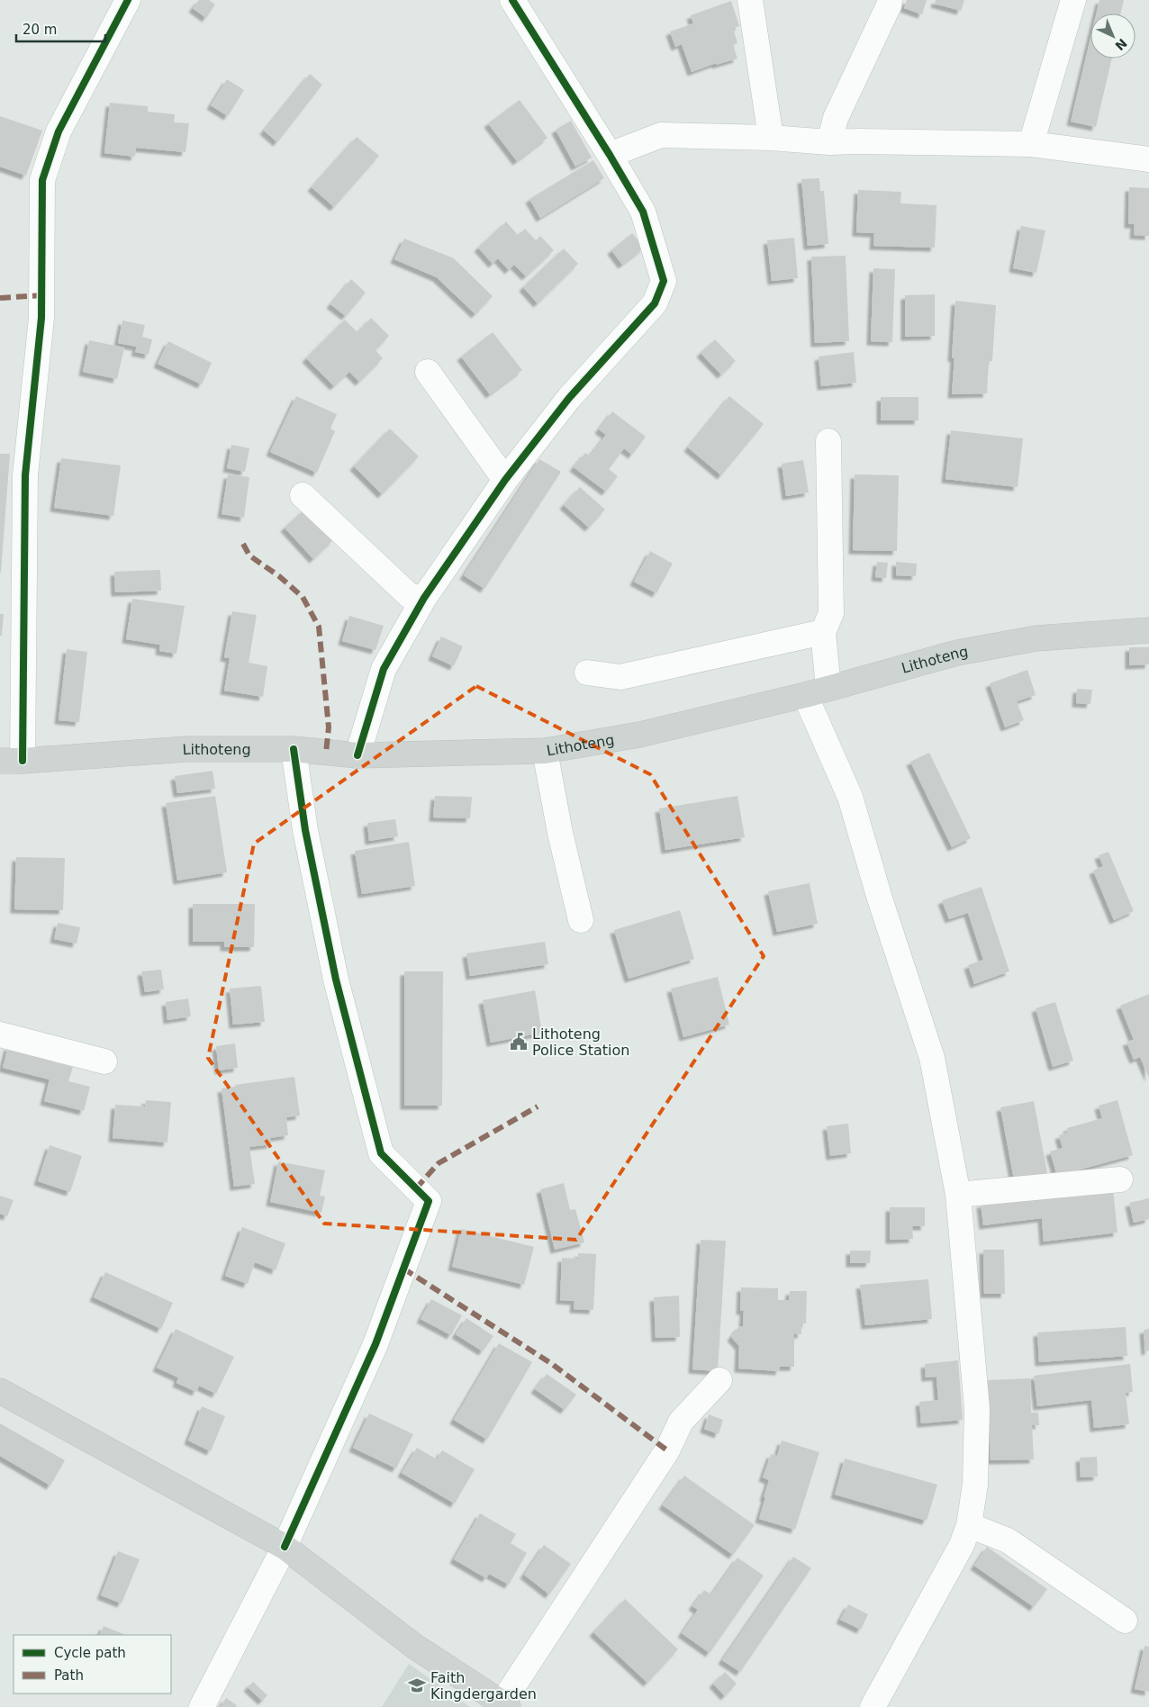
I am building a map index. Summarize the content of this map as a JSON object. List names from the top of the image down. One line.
{"streets":{"main road":["Lithoteng"]},"places":{"public building":["Lithoteng Police Station"],"school or university":["Faith Kingdergarden"]},"legend":["Cycle path","Path"],"scale_bar":"20 m","north":"bottom right"}
